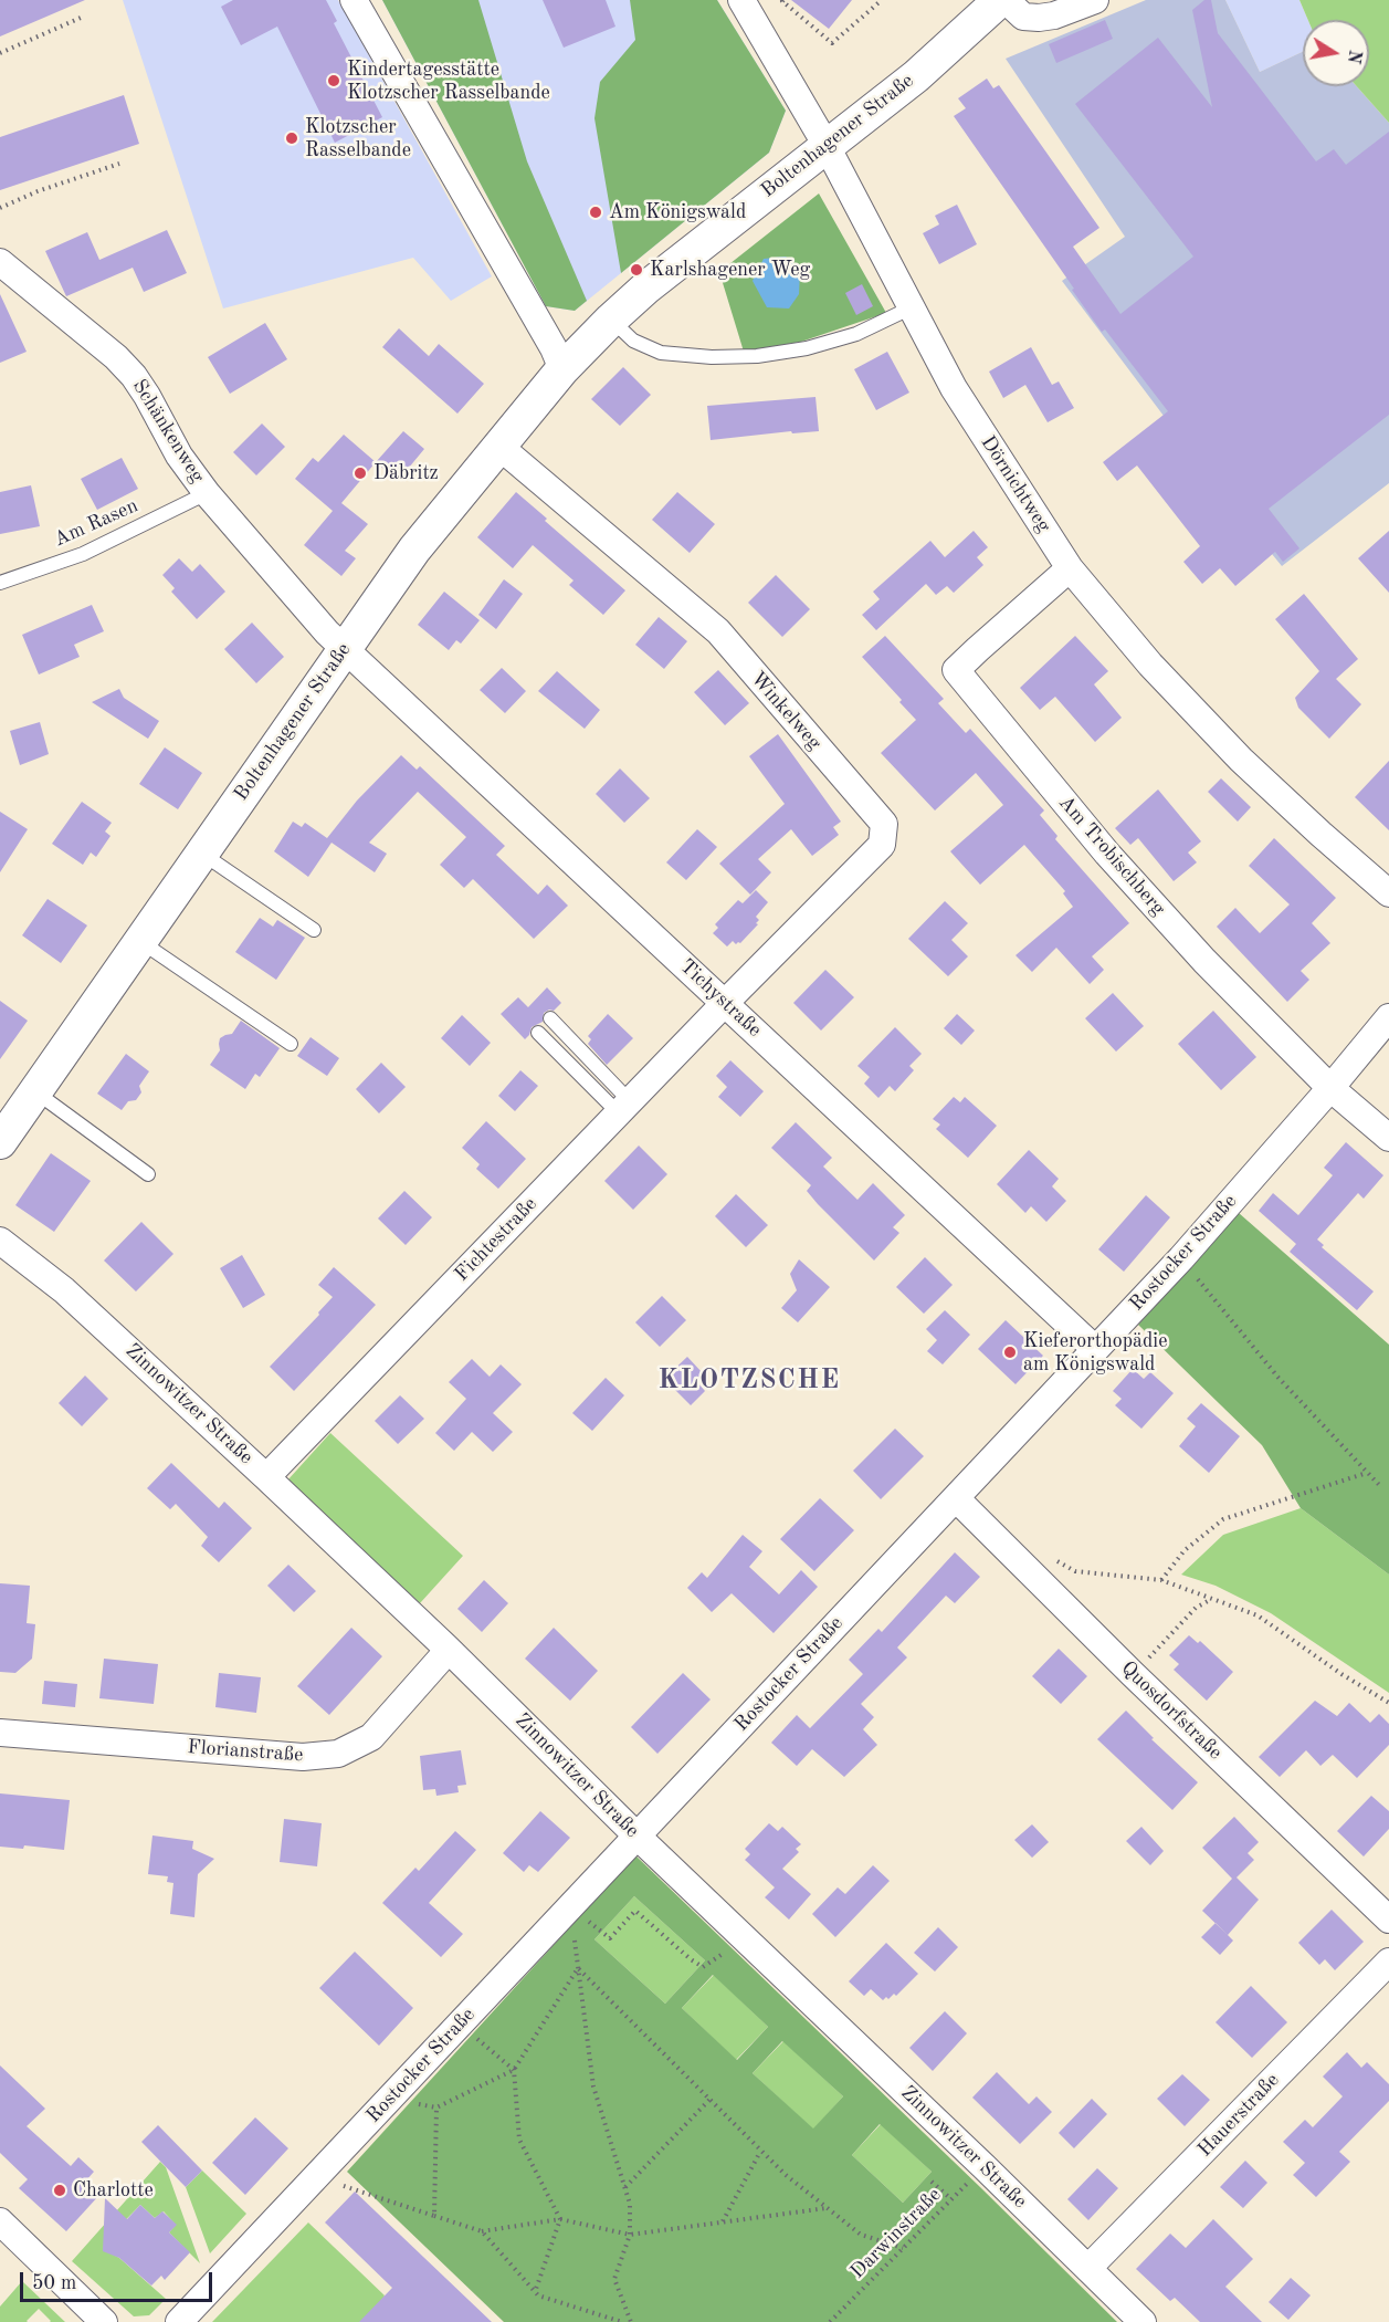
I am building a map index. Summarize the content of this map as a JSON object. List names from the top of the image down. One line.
{"streets":{"street":["Boltenhagener Straße","Schänkenweg","Dörnichtweg","Winkelweg","Am Trobischberg","Tichystraße","Fichtestraße","Rostocker Straße","Zinnowitzer Straße","Quosdorfstraße","Florianstraße","Hauerstraße"],"lane":["Am Rasen"],"path":["Darwinstraße"]},"crossings":[["Boltenhagener Straße","Schänkenweg"],["Boltenhagener Straße","Dörnichtweg"],["Boltenhagener Straße","Winkelweg"],["Boltenhagener Straße","Tichystraße"],["Schänkenweg","Am Rasen"],["Schänkenweg","Tichystraße"],["Dörnichtweg","Am Trobischberg"],["Winkelweg","Tichystraße"],["Winkelweg","Fichtestraße"],["Am Trobischberg","Rostocker Straße"],["Tichystraße","Fichtestraße"],["Tichystraße","Rostocker Straße"],["Fichtestraße","Zinnowitzer Straße"],["Rostocker Straße","Zinnowitzer Straße"],["Rostocker Straße","Quosdorfstraße"],["Zinnowitzer Straße","Florianstraße"],["Zinnowitzer Straße","Hauerstraße"],["Zinnowitzer Straße","Darwinstraße"]],"districts":["KLOTZSCHE"],"places":["Kindertagesstätte Klotzscher Rasselbande","Klotzscher Rasselbande","Am Königswald","Karlshagener Weg","Däbritz","Kieferorthopädie am Königswald","Charlotte"],"scale_bar":"50 m","north":"right"}
